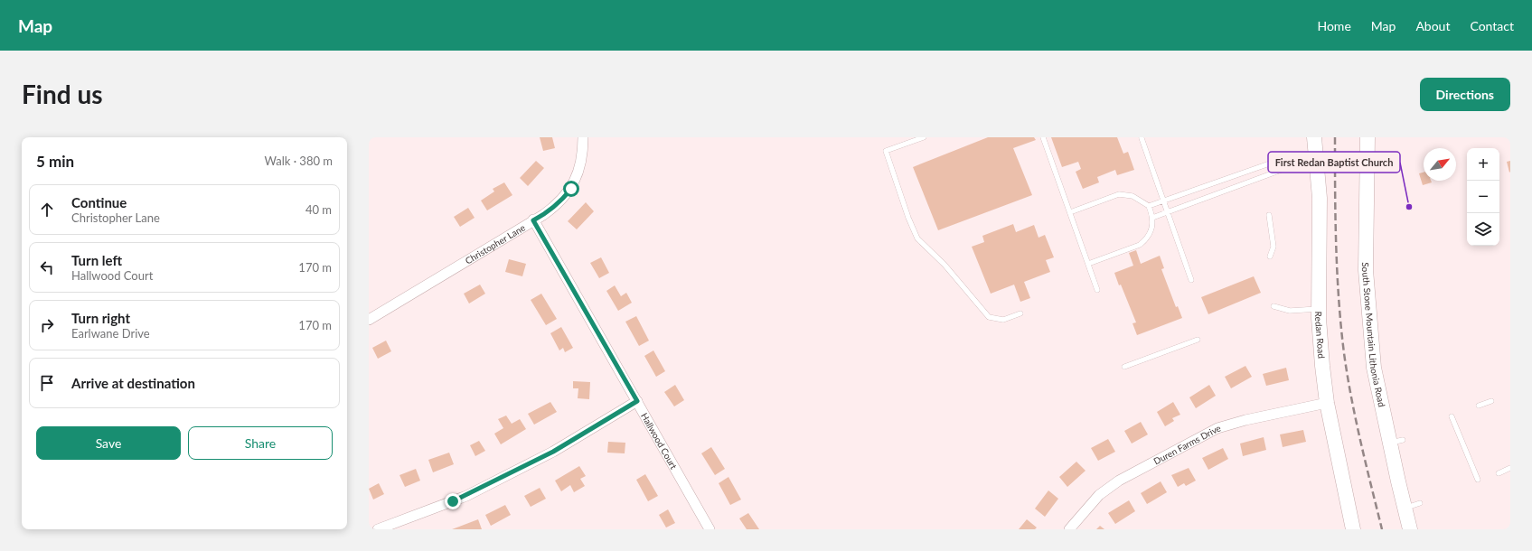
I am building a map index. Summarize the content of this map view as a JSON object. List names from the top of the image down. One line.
{"streets":{"main road":["Redan Road","South Stone Mountain Lithonia Road"],"street":["Christopher Lane","Hallwood Court","Duren Farms Drive"]},"crossings":[["Christopher Lane","Hallwood Court"],["Redan Road","Duren Farms Drive"]],"places":["First Redan Baptist Church"],"north":"top right","page":{"header":"Map","nav":["Home","Map","About","Contact"],"buttons":["Directions",["Save","Share"]],"title":"Find us","heading":["5 min","Walk · 380 m"],"map_buttons":["+","−"],"list":[["Continue","Christopher Lane","40 m"],["Turn left","Hallwood Court","170 m"],["Turn right","Earlwane Drive","170 m"],"Arrive at destination"]}}
